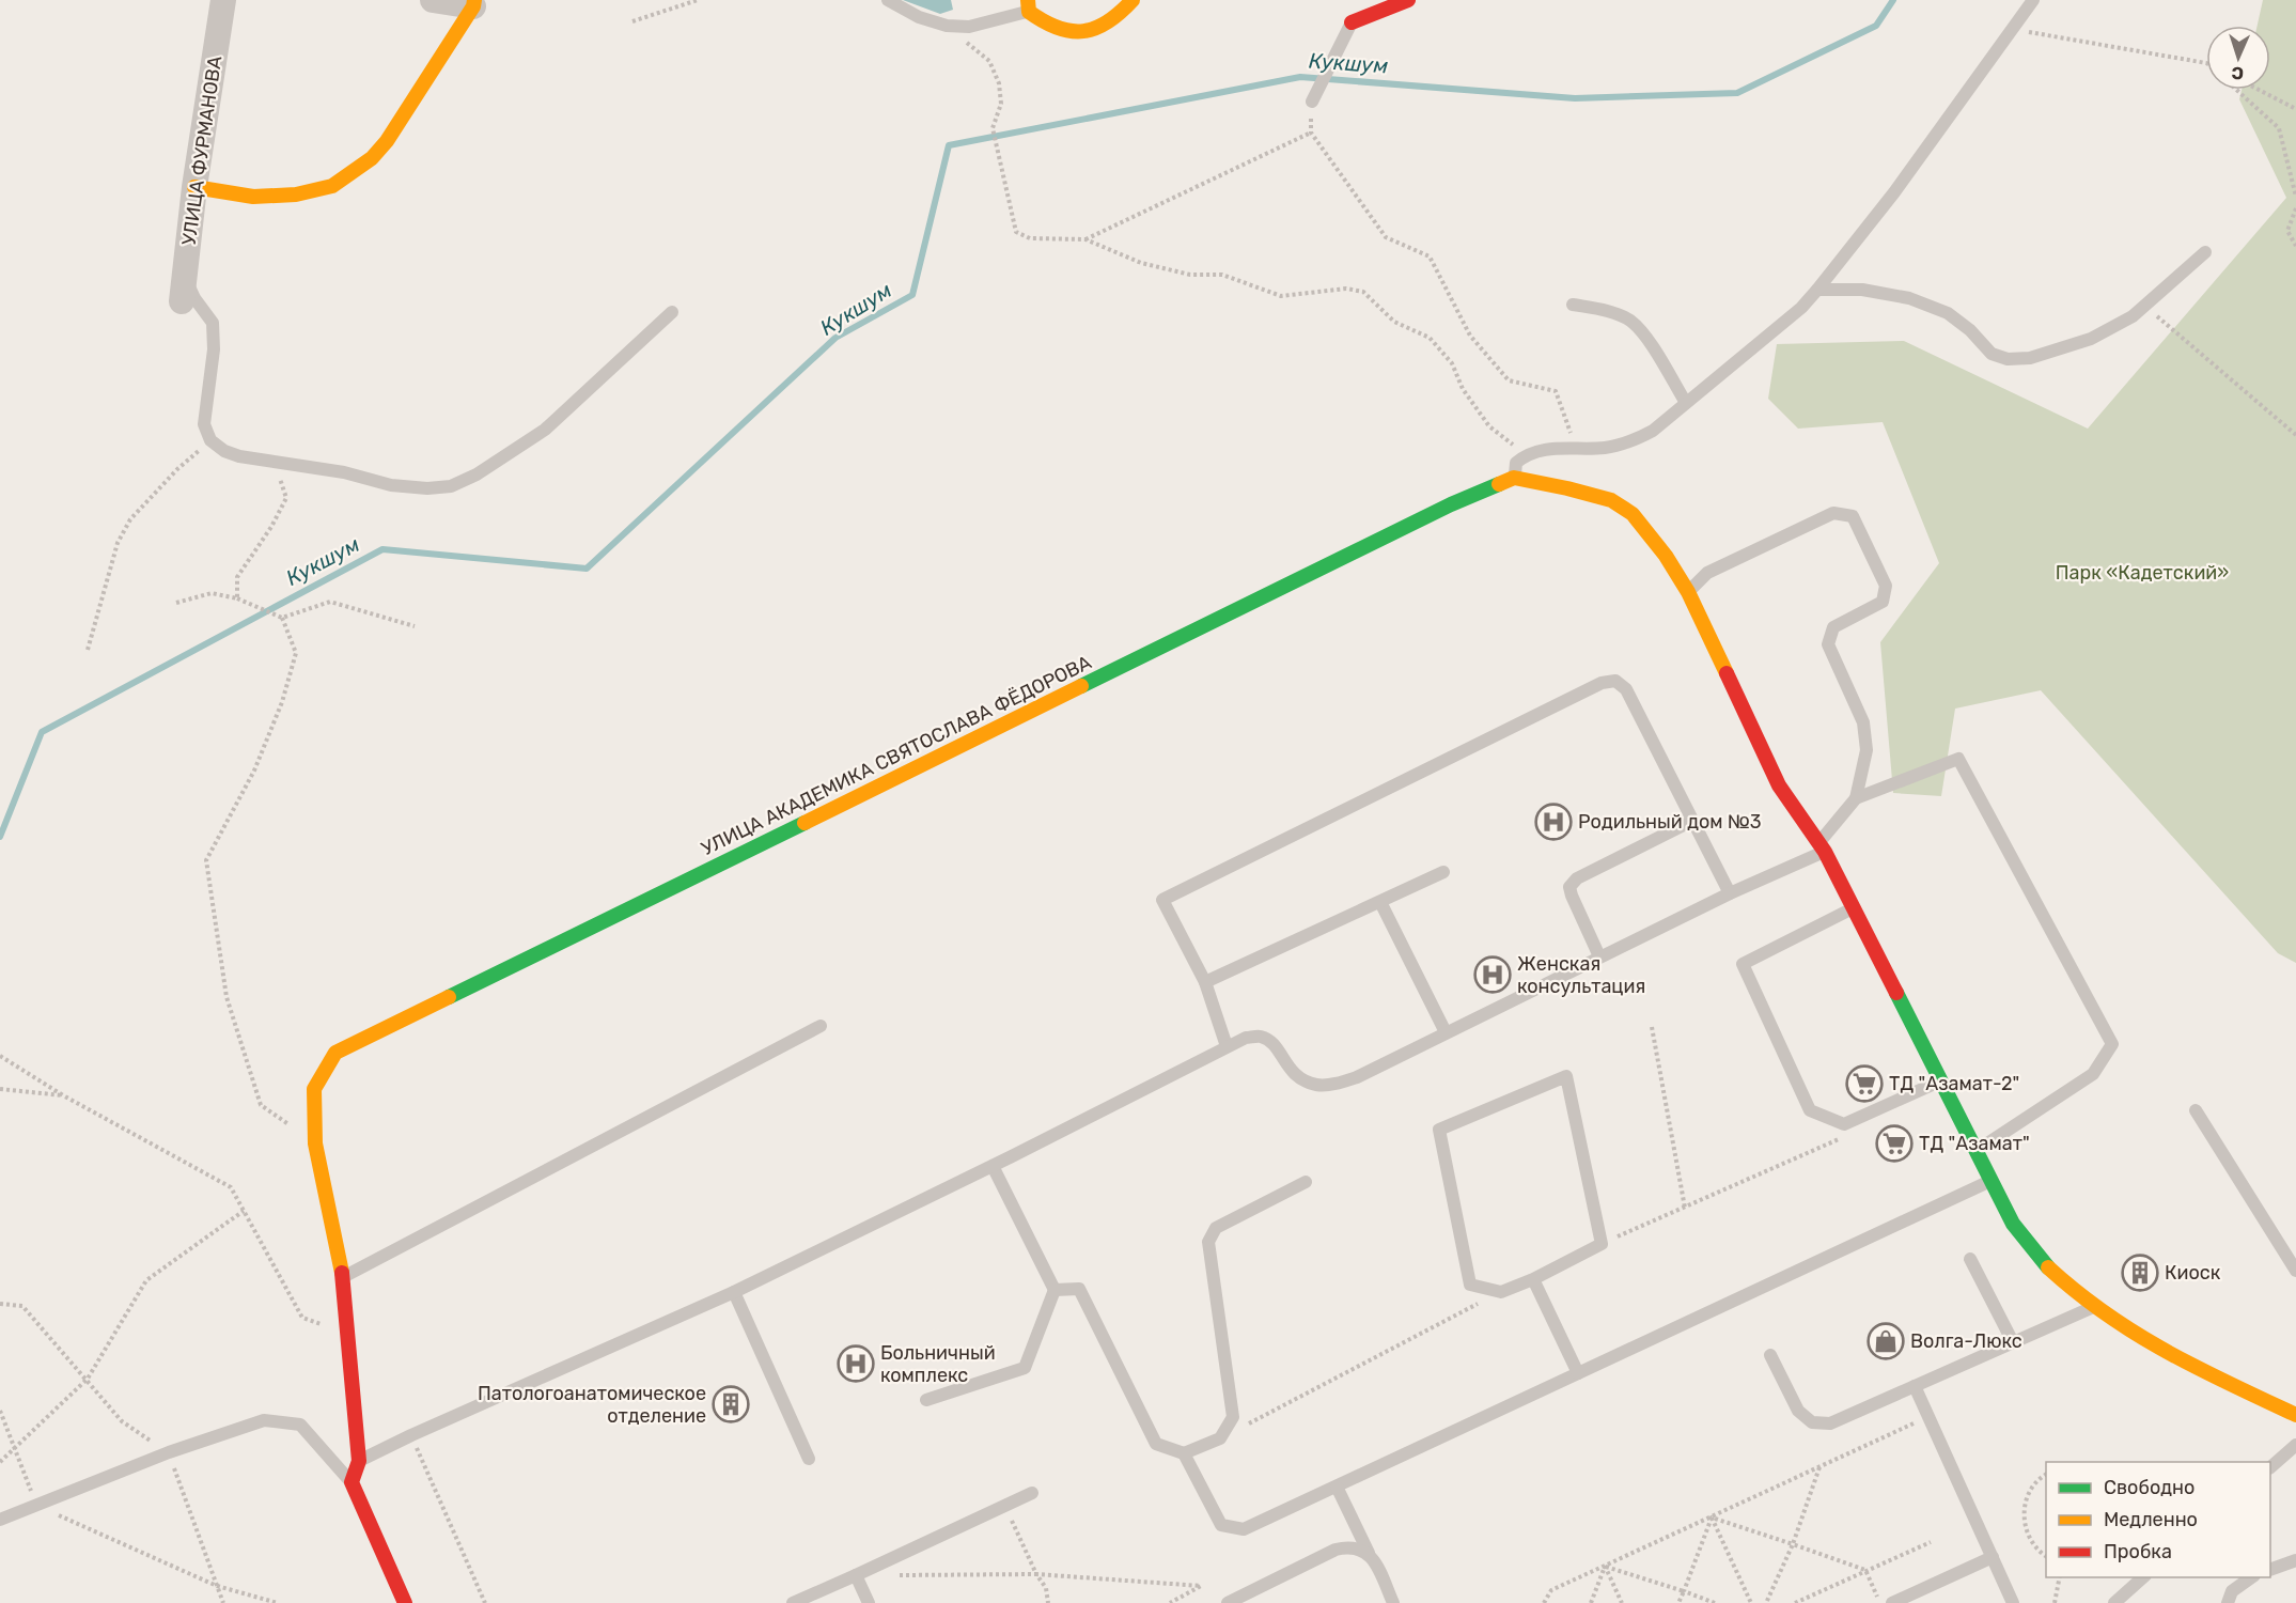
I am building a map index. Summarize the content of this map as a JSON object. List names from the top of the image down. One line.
{"streets":{"street":["УЛИЦА ФУРМАНОВА","УЛИЦА АКАДЕМИКА СВЯТОСЛАВА ФЁДОРОВА"]},"water":["Кукшум"],"parks":["Парк «Кадетский»"],"places":{"hospital":["Родильный дом №3","Женская консультация","Больничный комплекс"],"supermarket":["ТД \"Азамат-2\"","ТД \"Азамат\""],"building":["Киоск","Патологоанатомическое отделение"],"shop":["Волга-Люкс"]},"legend":["Свободно","Медленно","Пробка"],"north":"bottom"}
